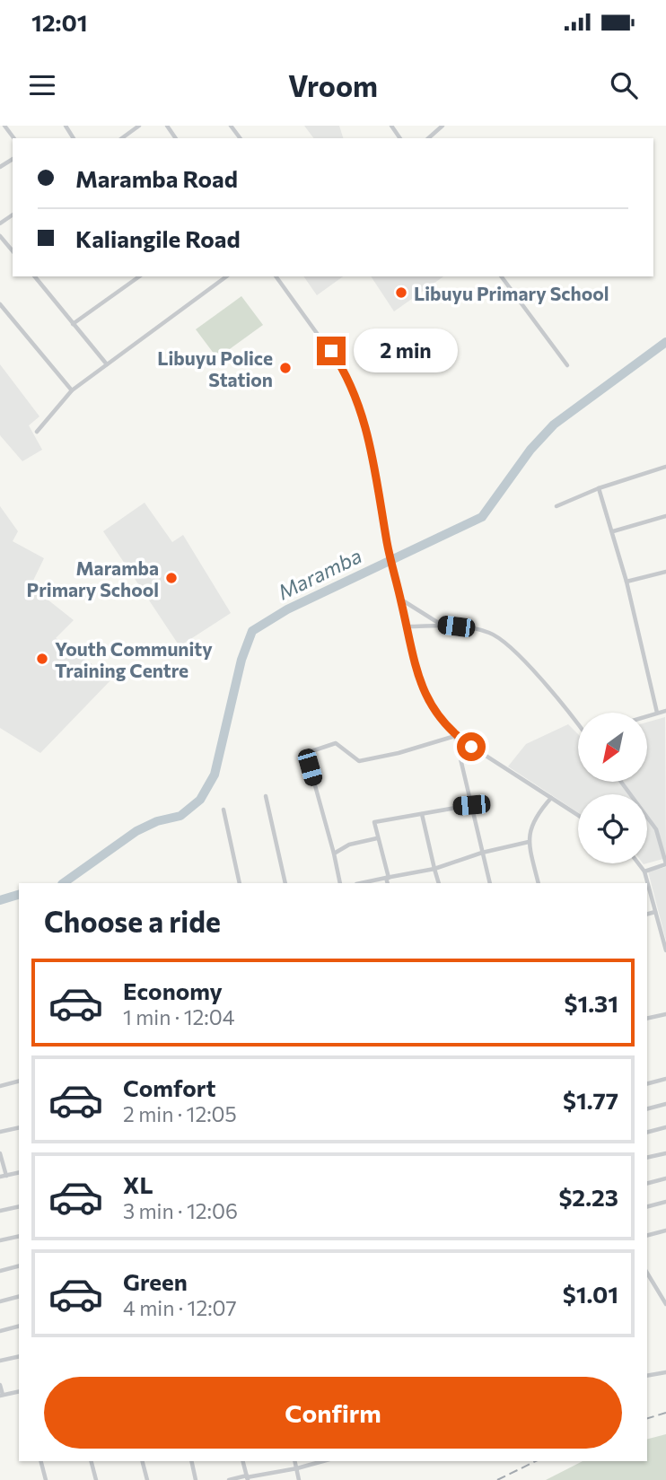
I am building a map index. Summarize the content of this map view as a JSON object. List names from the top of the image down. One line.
{"water":["Maramba"],"places":["Libuyu Primary School","Libuyu Police Station","Maramba Primary School","Youth Community Training Centre"],"north":"bottom left","page":{"status":"12:01","header":"Vroom","banner":["Maramba Road","Kaliangile Road"],"bubble":"2 min","heading":"Choose a ride","list":[{"name":"Economy","note":"1 min · 12:04","value":"$1.31"},{"name":"Comfort","note":"2 min · 12:05","value":"$1.77"},{"name":"XL","note":"3 min · 12:06","value":"$2.23"},{"name":"Green","note":"4 min · 12:07","value":"$1.01"}],"buttons":"Confirm"}}
